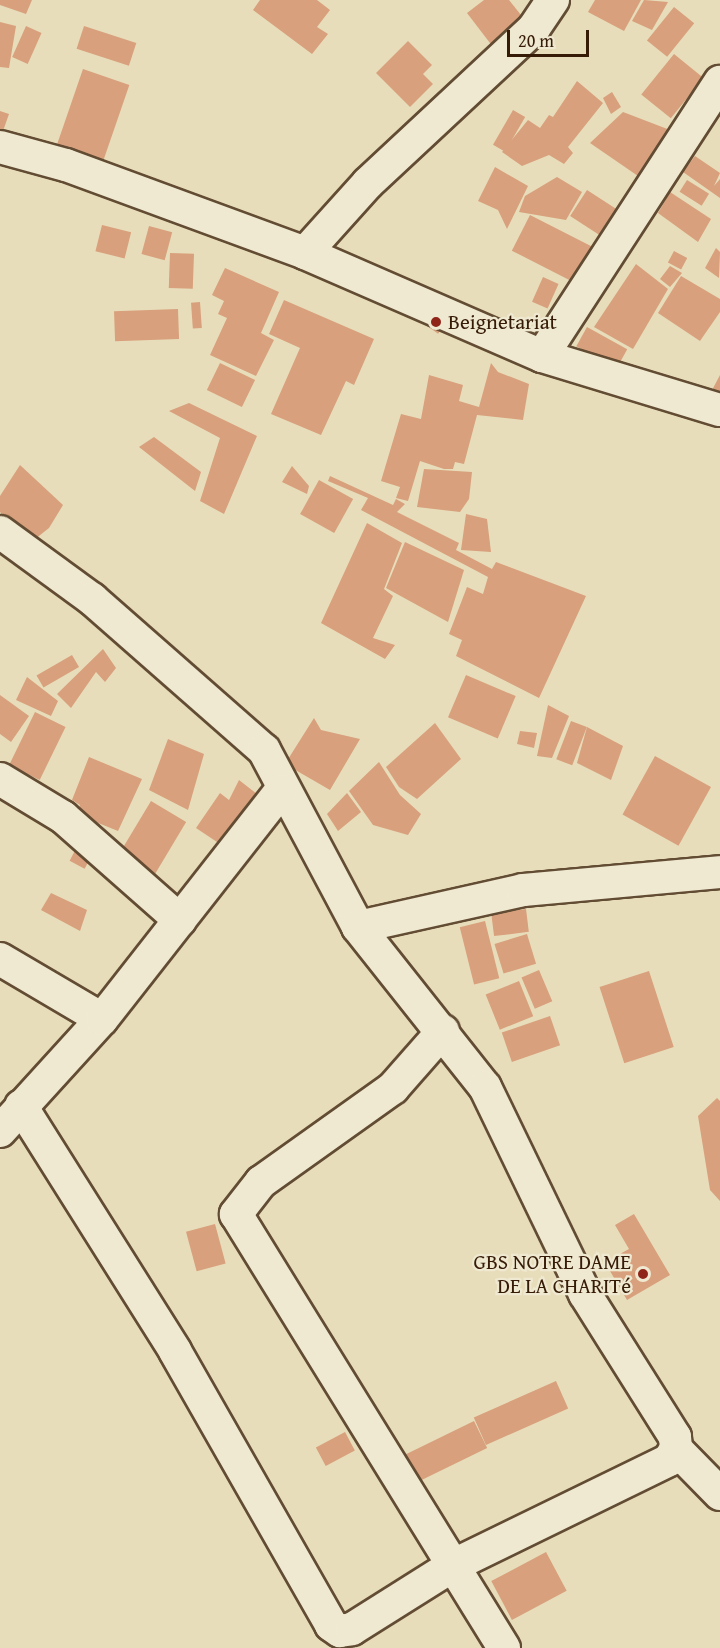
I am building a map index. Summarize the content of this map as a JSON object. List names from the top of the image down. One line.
{"places":["Beignetariat","GBS NOTRE DAME DE LA CHARITé"],"scale_bar":"20 m"}
